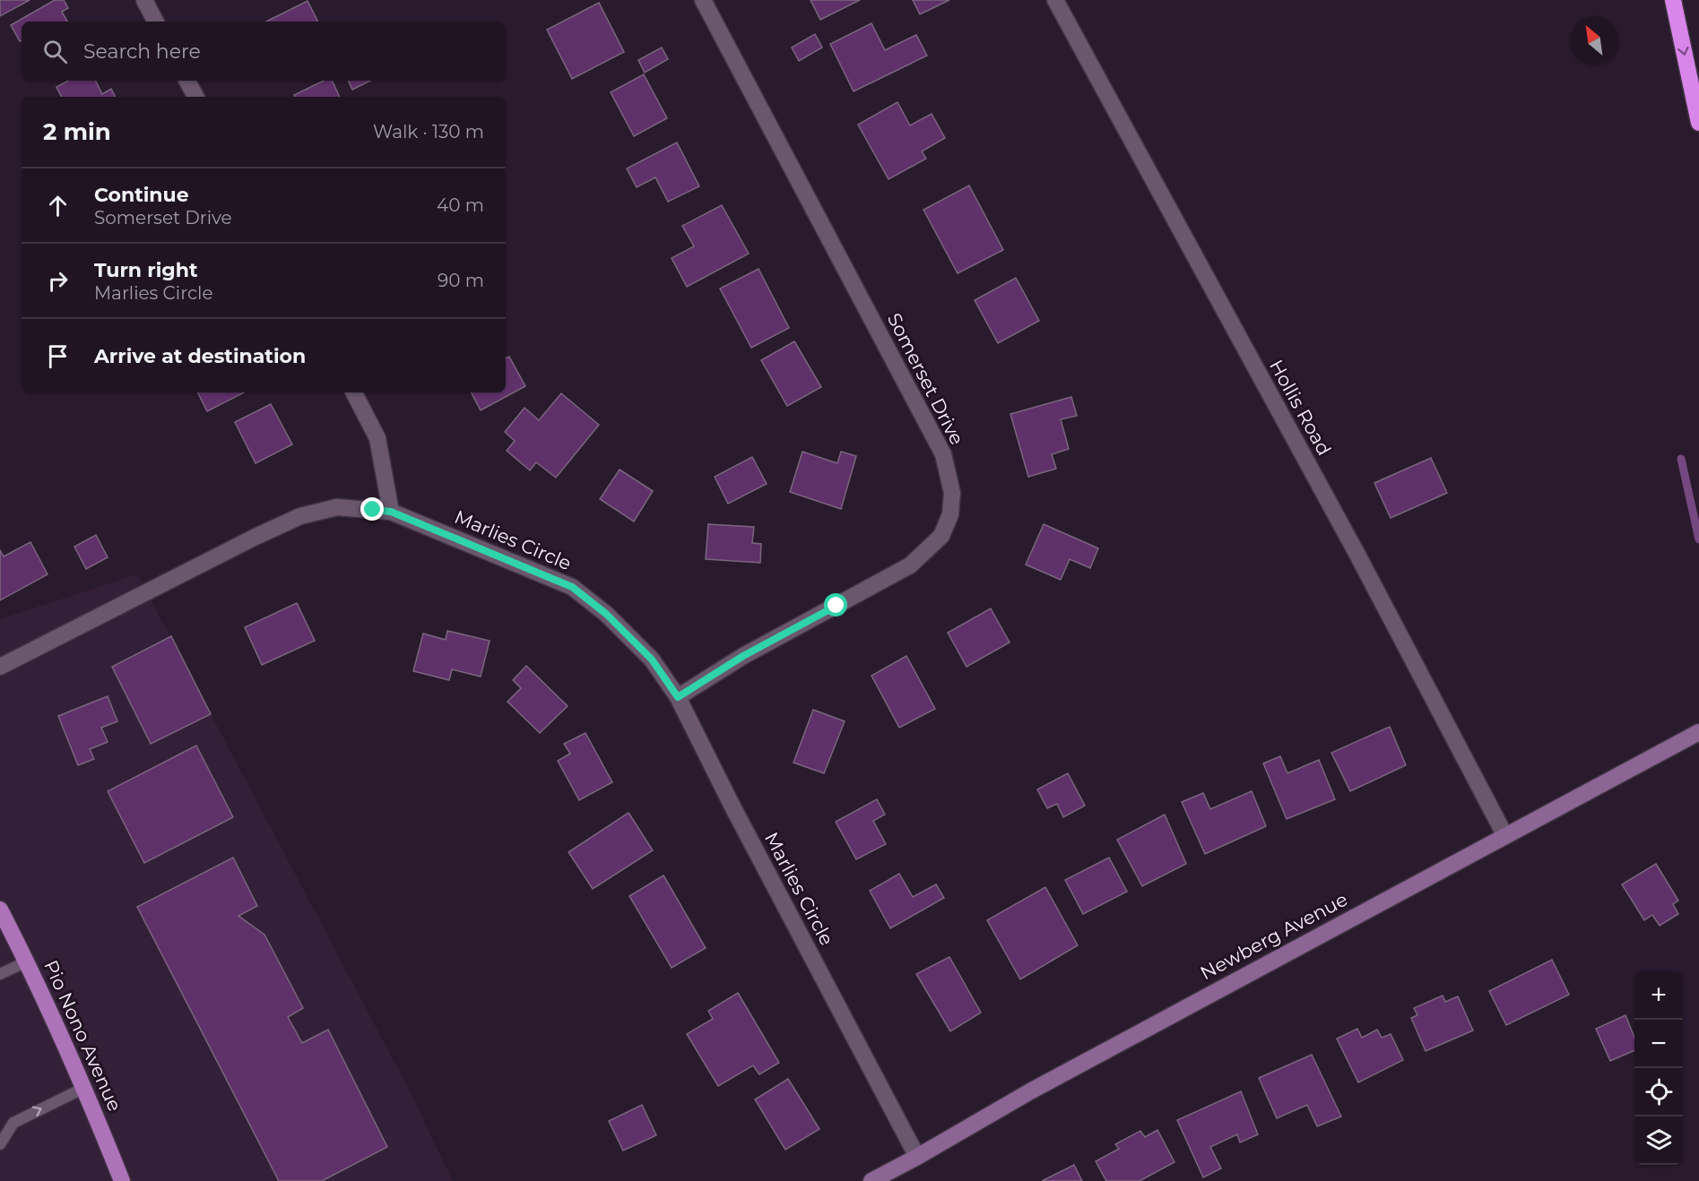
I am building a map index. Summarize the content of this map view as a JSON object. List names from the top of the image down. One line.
{"streets":{"main road":["Pio Nono Avenue"],"street":["Somerset Drive","Hollis Road","Marlies Circle","Newberg Avenue"]},"crossings":[["Somerset Drive","Marlies Circle"],["Hollis Road","Newberg Avenue"],["Marlies Circle","Newberg Avenue"]],"north":"top left","page":{"search":"Search here","heading":["2 min","Walk · 130 m"],"list":[["Continue","Somerset Drive","40 m"],["Turn right","Marlies Circle","90 m"],"Arrive at destination"],"map_buttons":["+","−"]}}
